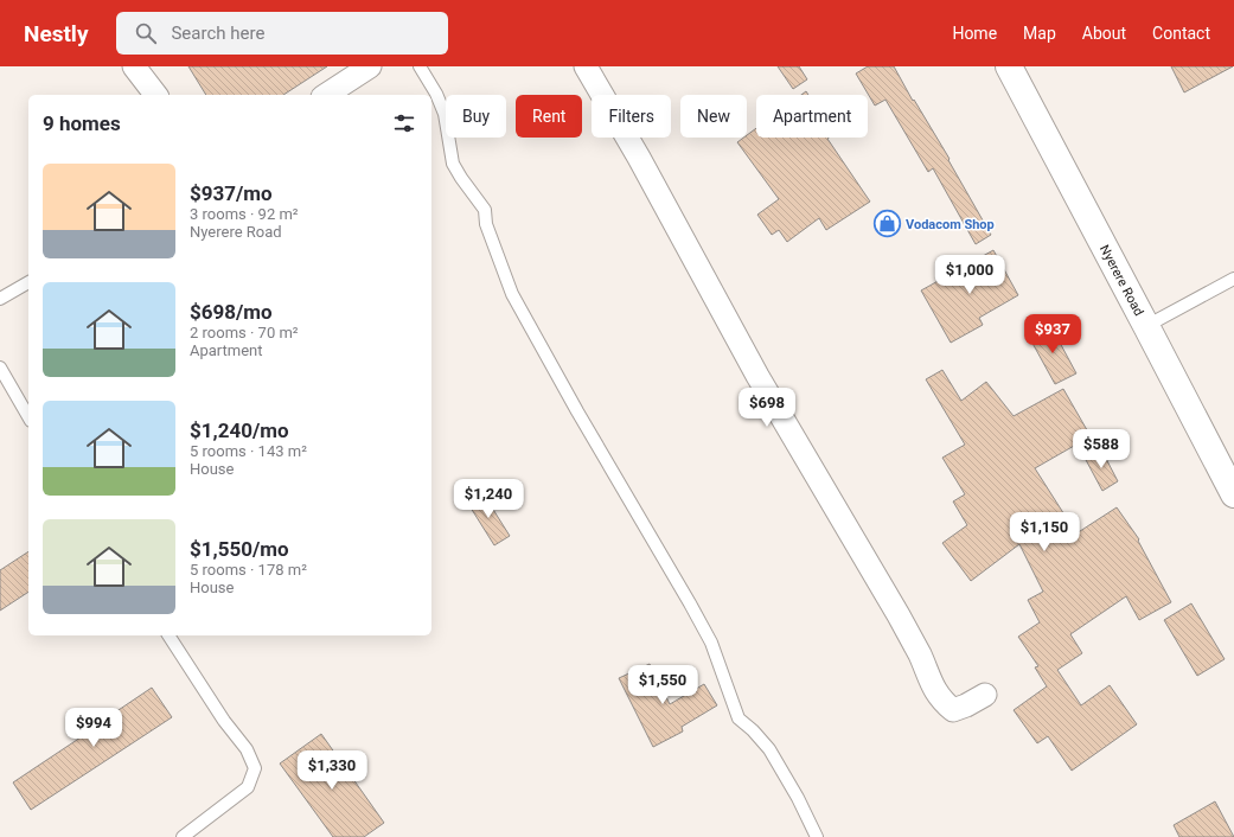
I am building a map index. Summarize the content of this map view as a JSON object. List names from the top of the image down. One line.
{"streets":{"highway":["Nyerere Road"]},"places":{"shop":["Vodacom Shop"]},"page":{"header":"Nestly","search":"Search here","nav":["Home","Map","About","Contact"],"chip":["Buy","Rent","Filters","New","Apartment"],"heading":"9 homes","list":[{"name":"$937/mo","note":"3 rooms · 92 m² · Nyerere Road"},{"name":"$698/mo","note":"2 rooms · 70 m² · Apartment"},{"name":"$1,240/mo","note":"5 rooms · 143 m² · House"},{"name":"$1,550/mo","note":"5 rooms · 178 m² · House"}],"price":["$1,000","$937","$698","$588","$1,240","$1,150","$1,550","$994","$1,330"]}}
